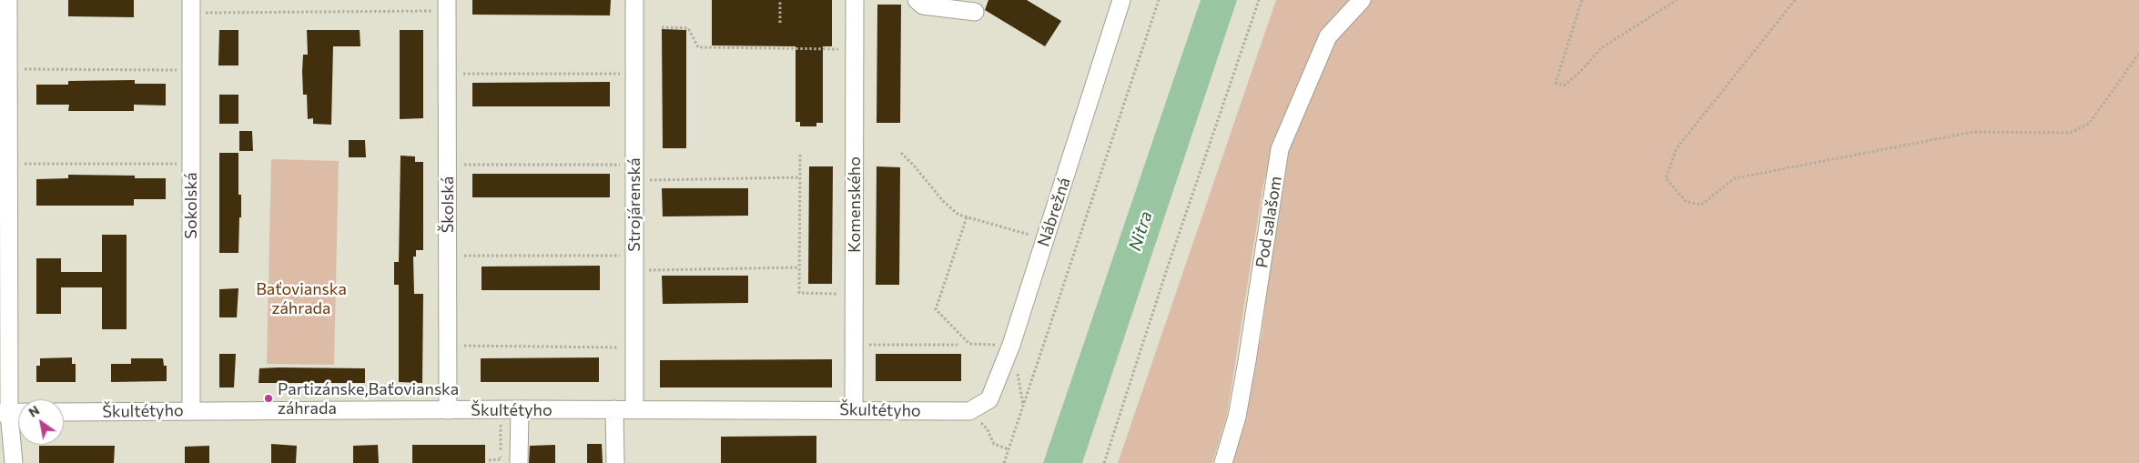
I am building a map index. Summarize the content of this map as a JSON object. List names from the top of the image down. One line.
{"streets":{"street":["Školská","Strojárenská","Komenského","Sokolská","Nábrežná","Pod salašom","Škultétyho"]},"crossings":[["Školská","Škultétyho"],["Strojárenská","Škultétyho"],["Komenského","Škultétyho"],["Sokolská","Škultétyho"],["Nábrežná","Škultétyho"]],"water":["Nitra"],"parks":["Baťovianska záhrada"],"places":["Partizánske,Baťovianska záhrada"],"north":"top left"}
